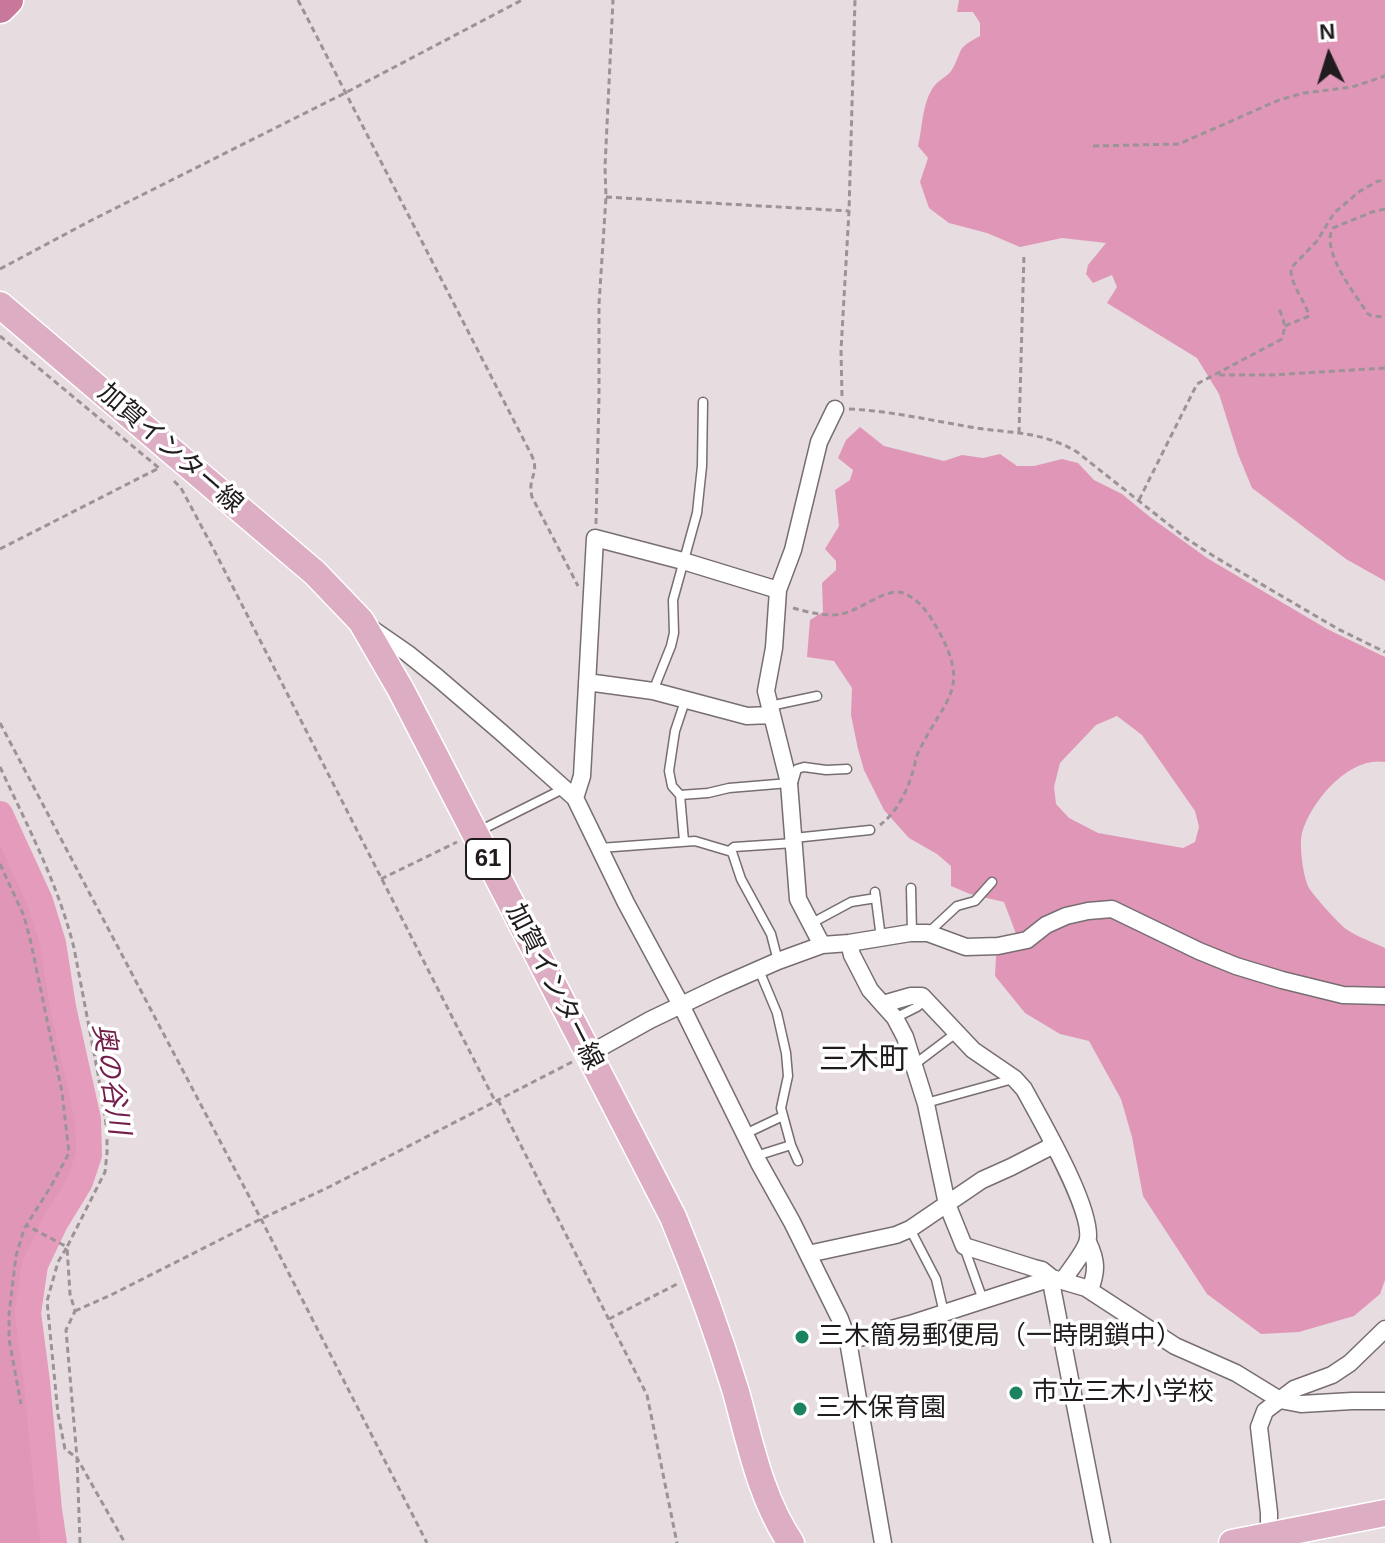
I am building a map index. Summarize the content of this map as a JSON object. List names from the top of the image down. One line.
{"streets":{"main road":["加賀インター線","61"]},"districts":["三木町"],"water":["奥の谷川"],"places":["三木簡易郵便局（一時閉鎖中）","市立三木小学校","三木保育園"],"north":"top"}
